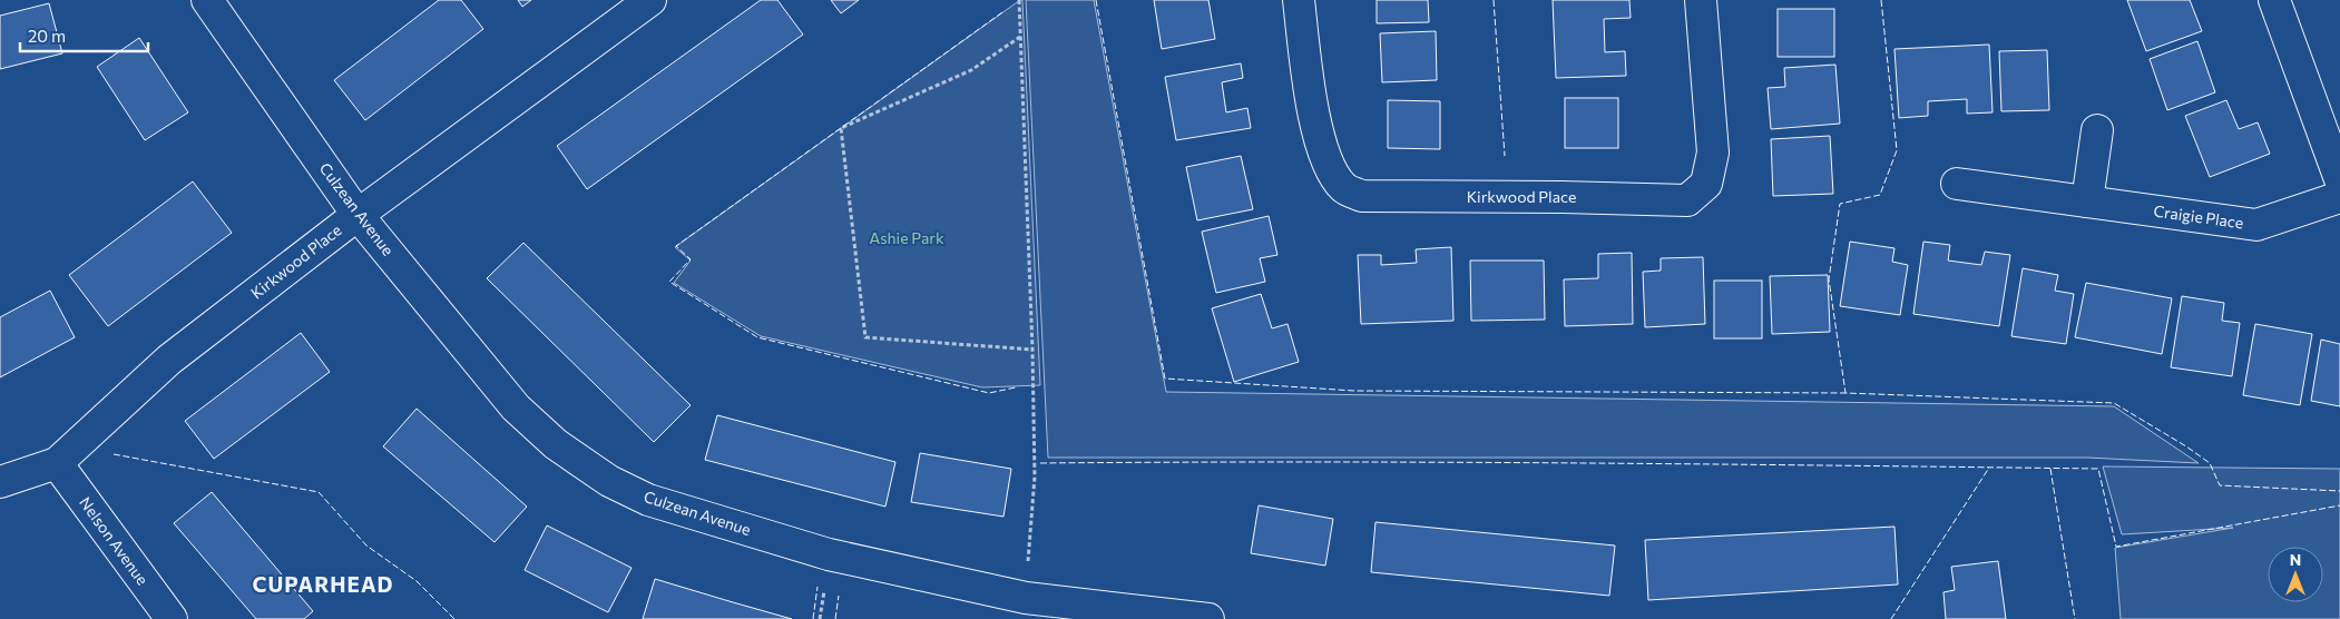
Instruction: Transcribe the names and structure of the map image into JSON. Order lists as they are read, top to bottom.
{
  "streets": {
    "street": [
      "Kirkwood Place",
      "Culzean Avenue",
      "Craigie Place",
      "Nelson Avenue"
    ]
  },
  "crossings": [
    ["Kirkwood Place", "Culzean Avenue"],
    ["Kirkwood Place", "Nelson Avenue"]
  ],
  "districts": ["CUPARHEAD"],
  "parks": ["Ashie Park"],
  "scale_bar": "20 m",
  "north": "top"
}
